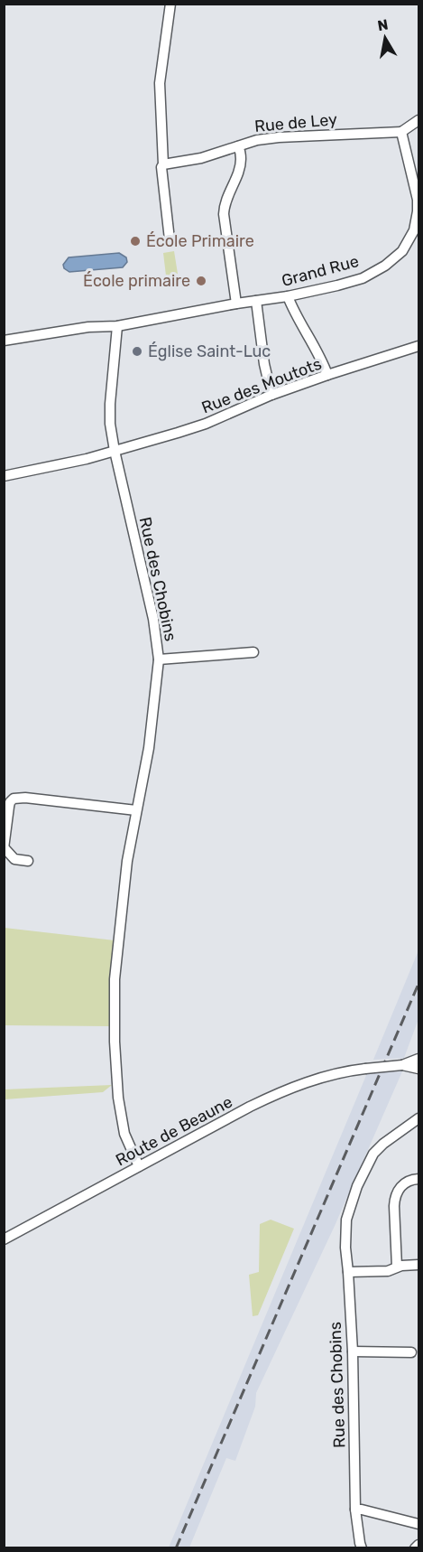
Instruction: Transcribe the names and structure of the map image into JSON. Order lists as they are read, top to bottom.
{
  "streets": {
    "street": [
      "Rue de Ley",
      "Grand Rue",
      "Rue des Moutots",
      "Rue des Chobins",
      "Route de Beaune"
    ]
  },
  "crossings": [
    ["Rue de Ley", "Grand Rue"],
    ["Grand Rue", "Rue des Chobins"],
    ["Rue des Moutots", "Rue des Chobins"],
    ["Rue des Chobins", "Route de Beaune"]
  ],
  "places": ["École Primaire", "École primaire", "Église Saint-Luc"],
  "north": "top"
}
